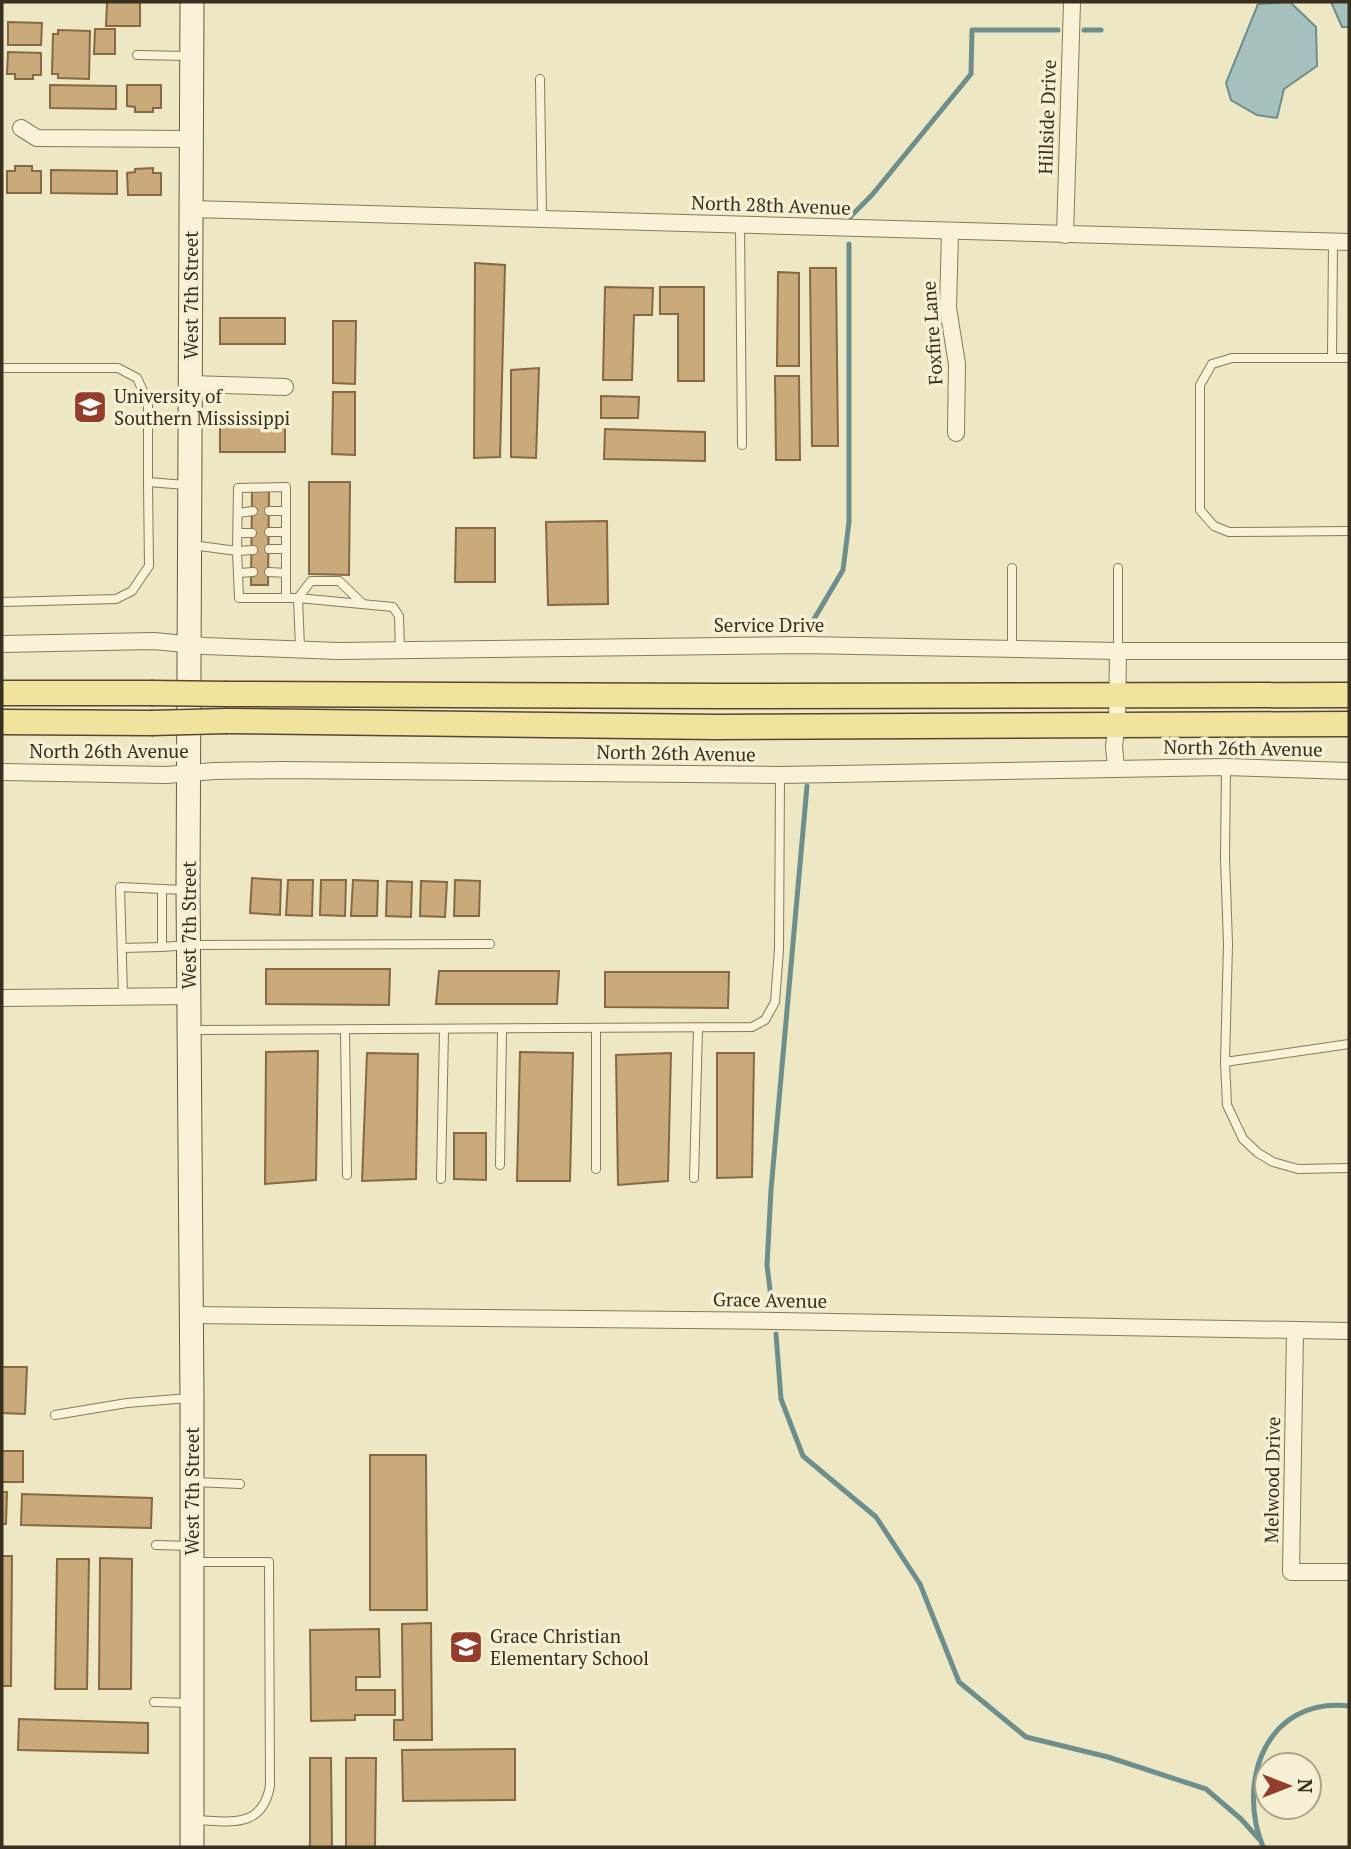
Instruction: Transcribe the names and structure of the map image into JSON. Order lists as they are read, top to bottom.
{
  "streets": {
    "main road": ["West 7th Street"],
    "street": [
      "Hillside Drive",
      "North 28th Avenue",
      "Foxfire Lane",
      "Service Drive",
      "North 26th Avenue",
      "Grace Avenue",
      "Melwood Drive"
    ]
  },
  "crossings": [
    ["Hillside Drive", "North 28th Avenue"],
    ["North 28th Avenue", "West 7th Street"],
    ["North 28th Avenue", "Foxfire Lane"],
    ["West 7th Street", "Service Drive"],
    ["West 7th Street", "North 26th Avenue"],
    ["West 7th Street", "Grace Avenue"],
    ["Grace Avenue", "Melwood Drive"]
  ],
  "places": {
    "school or university": ["University of Southern Mississippi", "Grace Christian Elementary School"]
  },
  "north": "right"
}
